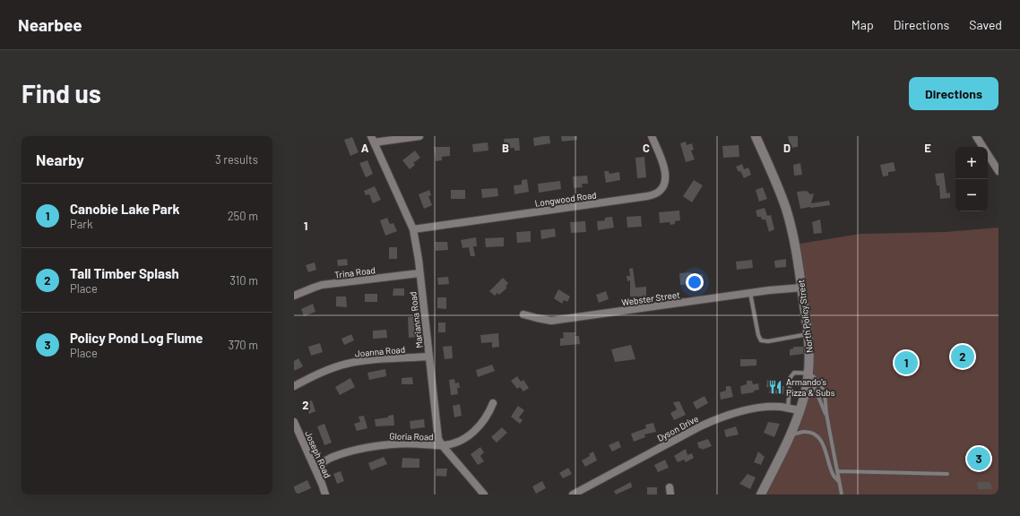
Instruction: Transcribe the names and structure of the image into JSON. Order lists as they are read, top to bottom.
{
  "streets": {
    "street": [
      "Longwood Road",
      "Trina Road",
      "Webster Street",
      "North Policy Street",
      "Marianna Road",
      "Joanna Road",
      "Dyson Drive",
      "Gloria Road",
      "Joseph Road"
    ]
  },
  "crossings": [
    ["Longwood Road", "Marianna Road"],
    ["Trina Road", "Marianna Road"],
    ["Webster Street", "North Policy Street"],
    ["North Policy Street", "Dyson Drive"],
    ["Marianna Road", "Joanna Road"],
    ["Marianna Road", "Gloria Road"],
    ["Gloria Road", "Joseph Road"]
  ],
  "places": {
    "restaurant": ["Armando's Pizza & Subs"]
  },
  "page": {
    "header": "Nearbee",
    "nav": ["Map", "Directions", "Saved"],
    "buttons": "Directions",
    "title": "Find us",
    "heading": ["Nearby", "3 results"],
    "map_buttons": ["+", "−"],
    "list": [
      {
        "mark": "1",
        "name": "Canobie Lake Park",
        "note": "Park",
        "value": "250 m"
      },
      {
        "mark": "2",
        "name": "Tall Timber Splash",
        "note": "Place",
        "value": "310 m"
      },
      {
        "mark": "3",
        "name": "Policy Pond Log Flume",
        "note": "Place",
        "value": "370 m"
      }
    ],
    "pins": ["2", "1", "3"]
  },
  "grid": {
    "columns": [
      "A",
      "B",
      "C",
      "D",
      "E"
    ],
    "rows": ["1", "2"]
  }
}
